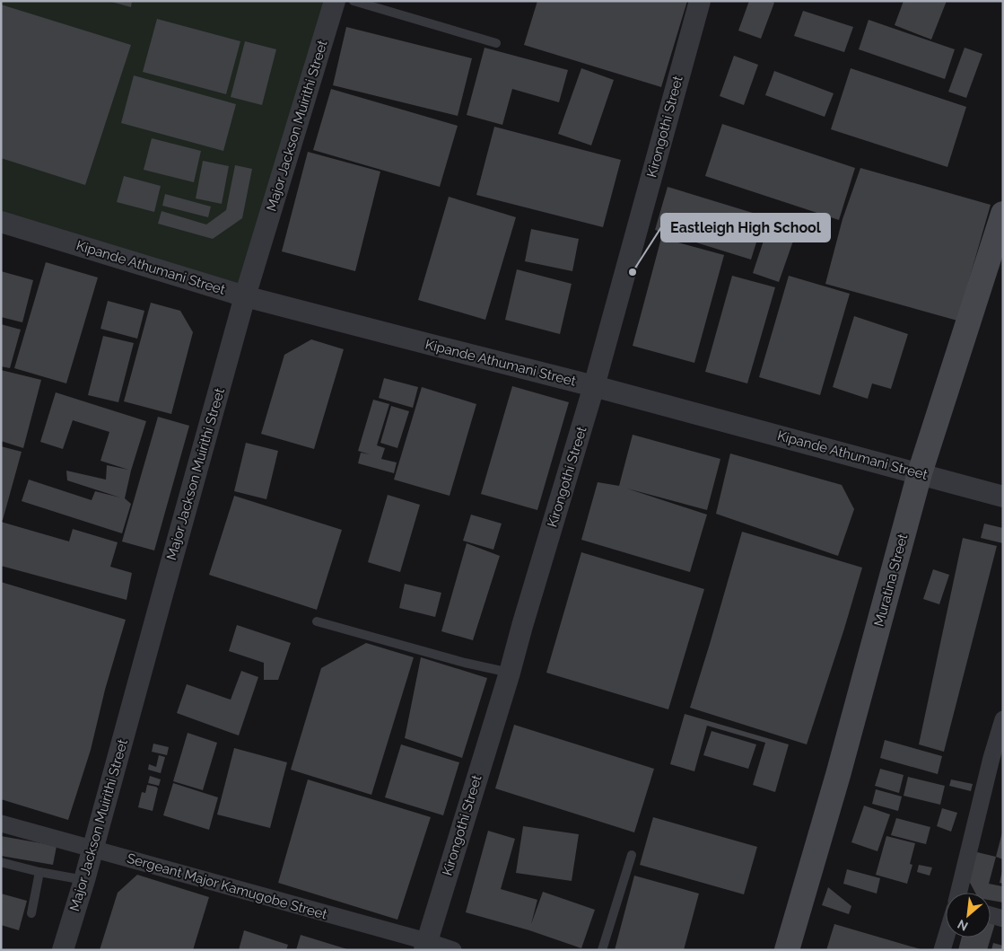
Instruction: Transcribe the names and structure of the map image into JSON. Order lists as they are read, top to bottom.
{
  "streets": {
    "main road": ["Muratina Street"],
    "street": [
      "Major Jackson Muirithi Street",
      "Kirongothi Street",
      "Kipande Athumani Street",
      "Sergeant Major Kamugobe Street"
    ]
  },
  "crossings": [
    ["Major Jackson Muirithi Street", "Kipande Athumani Street"],
    ["Major Jackson Muirithi Street", "Sergeant Major Kamugobe Street"],
    ["Kirongothi Street", "Kipande Athumani Street"],
    ["Kirongothi Street", "Sergeant Major Kamugobe Street"],
    ["Kipande Athumani Street", "Muratina Street"]
  ],
  "places": ["Eastleigh High School"],
  "north": "bottom left"
}
